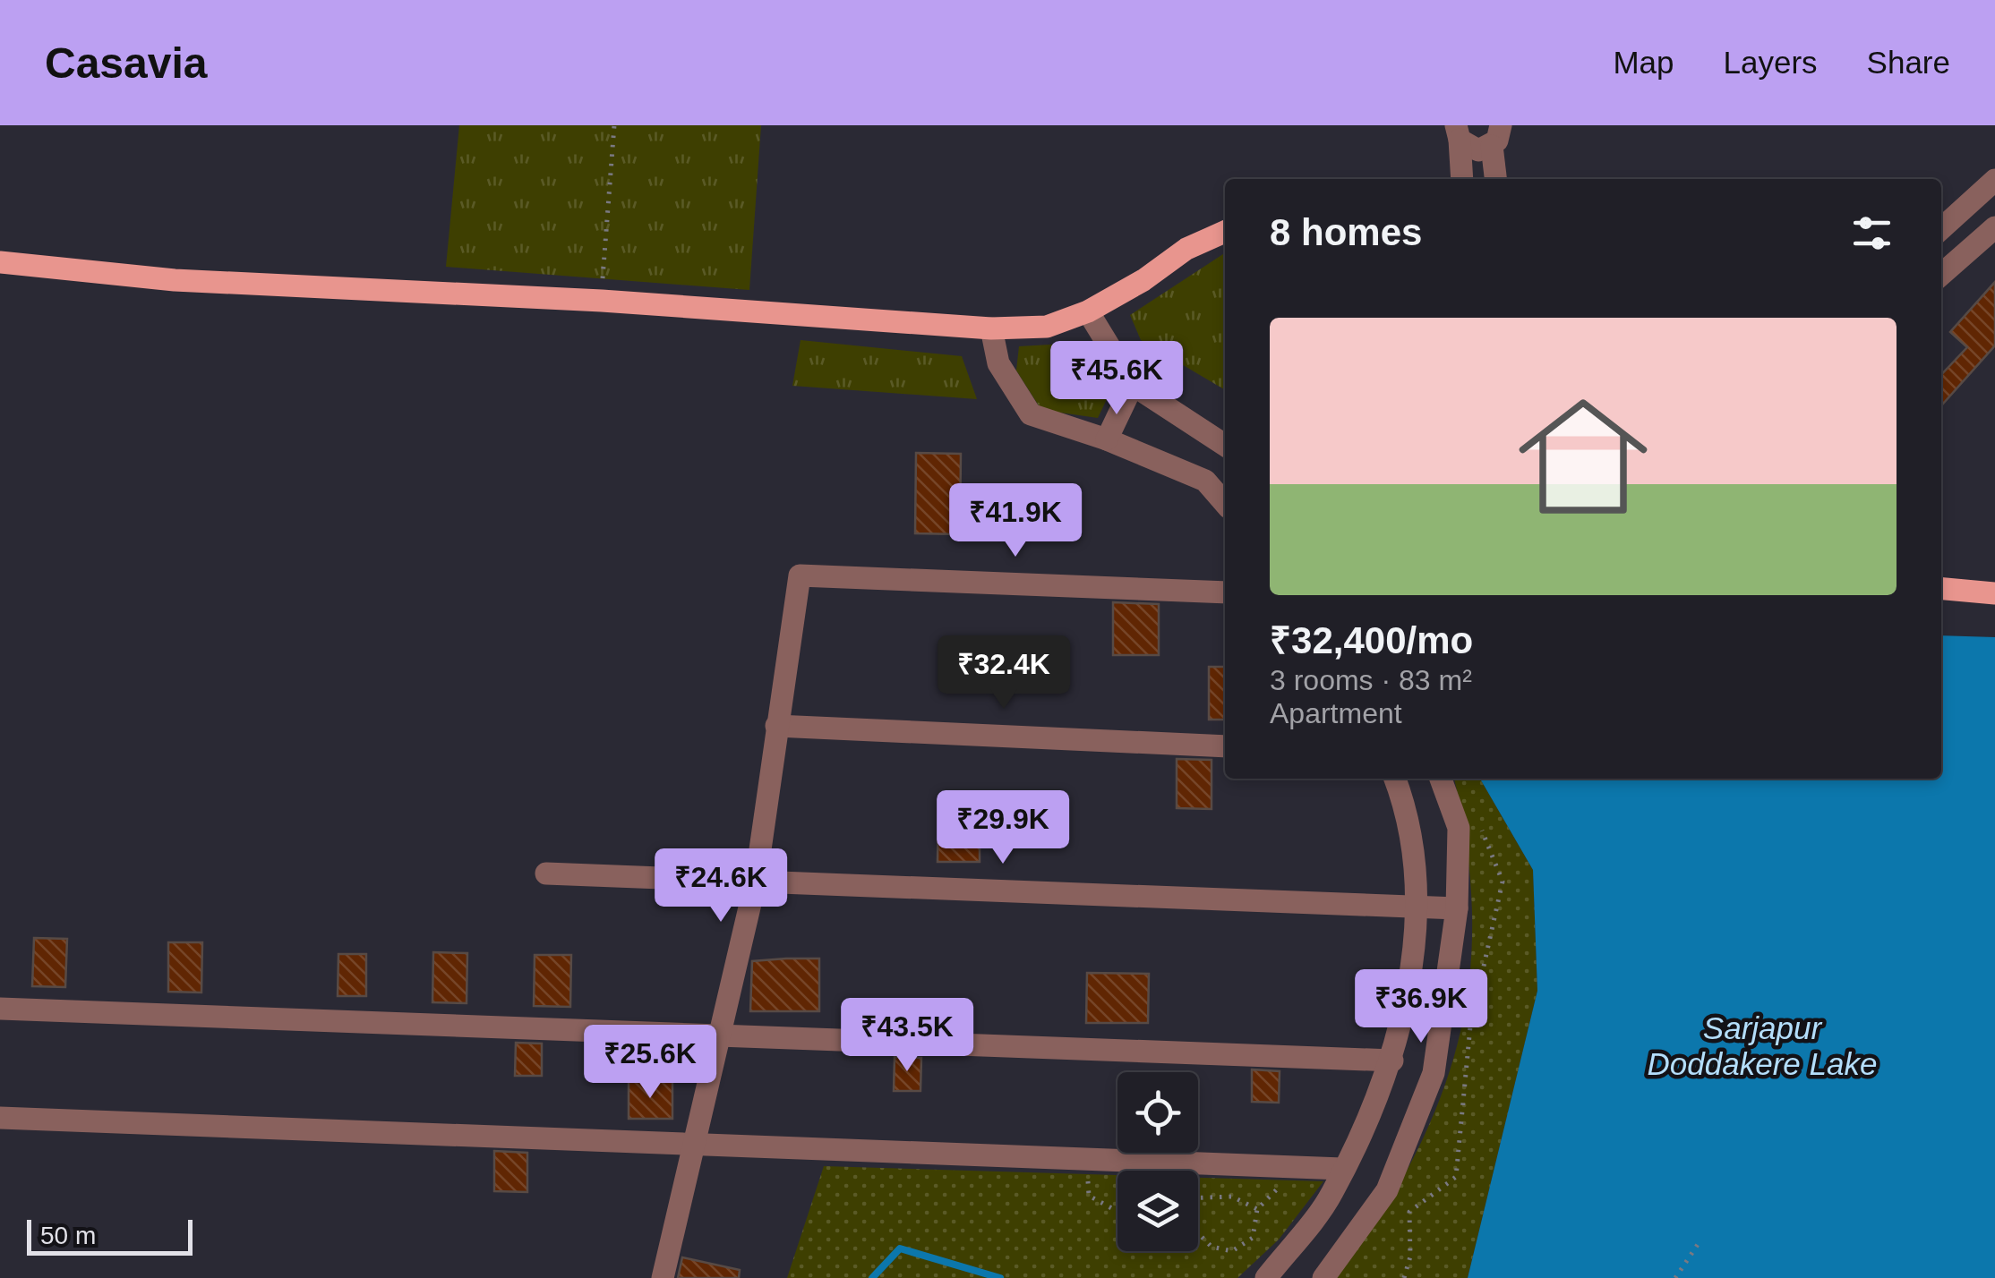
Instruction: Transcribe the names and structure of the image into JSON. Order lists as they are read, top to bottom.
{
  "water": ["Sarjapur Doddakere Lake"],
  "scale_bar": "50 m",
  "page": {
    "header": "Casavia",
    "nav": ["Map", "Layers", "Share"],
    "heading": "8 homes",
    "list": [
      {
        "name": "₹32,400/mo",
        "note": "3 rooms · 83 m² · Apartment"
      }
    ],
    "price": [
      "₹45.6K",
      "₹41.9K",
      "₹32.4K",
      "₹29.9K",
      "₹24.6K",
      "₹36.9K",
      "₹43.5K",
      "₹25.6K"
    ],
    "scale": "50 m"
  }
}
